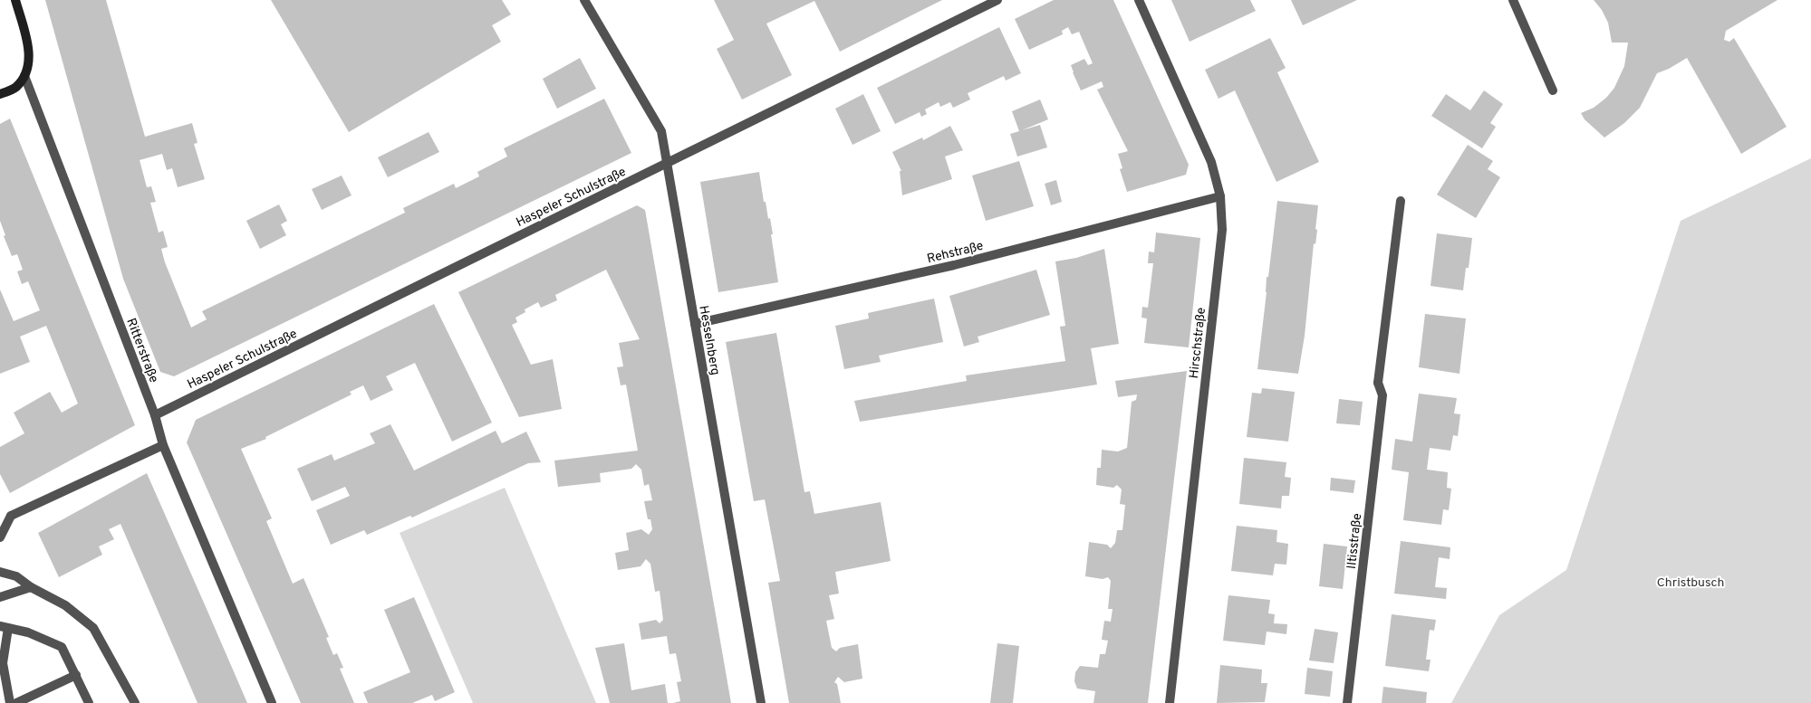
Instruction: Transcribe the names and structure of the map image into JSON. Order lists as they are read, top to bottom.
{
  "streets": {
    "street": [
      "Haspeler Schulstraße",
      "Rehstraße",
      "Hesselnberg",
      "Hirschstraße",
      "Ritterstraße",
      "Iltisstraße"
    ]
  },
  "crossings": [
    ["Haspeler Schulstraße", "Hesselnberg"],
    ["Haspeler Schulstraße", "Ritterstraße"],
    ["Rehstraße", "Hesselnberg"],
    ["Rehstraße", "Hirschstraße"]
  ],
  "parks": ["Christbusch"]
}
